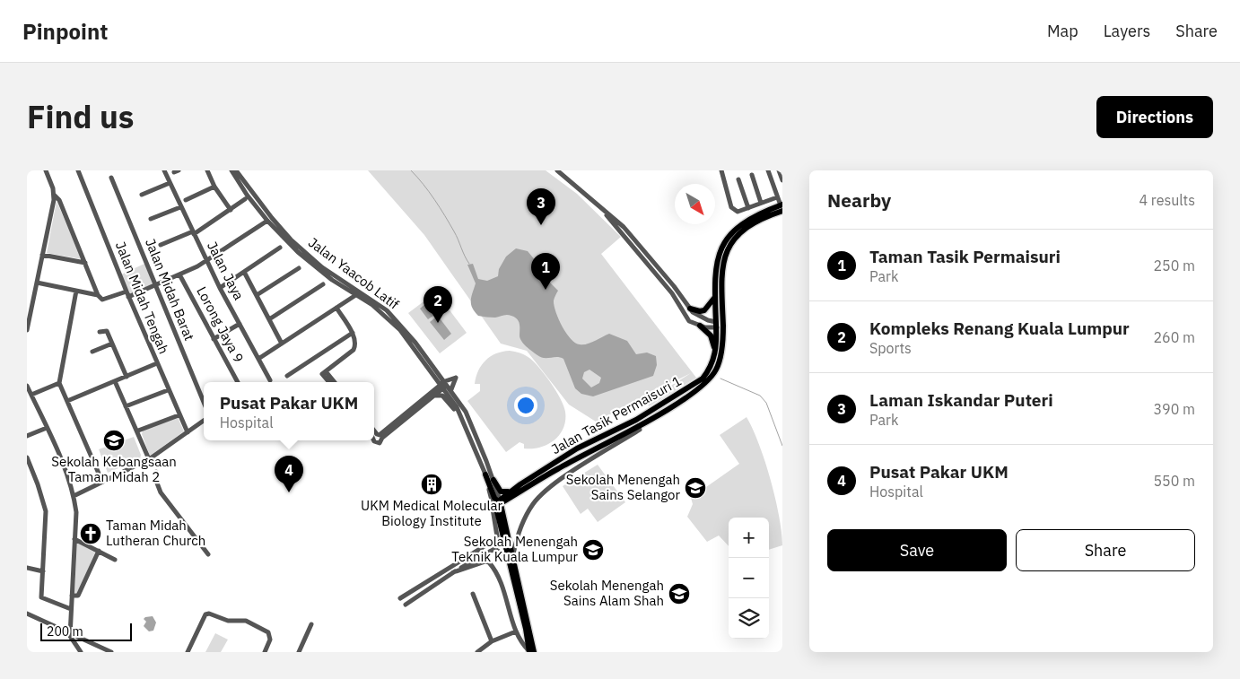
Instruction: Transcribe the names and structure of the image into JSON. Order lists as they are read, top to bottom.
{
  "streets": {
    "main road": ["Jalan Yaacob Latif", "Jalan Tasik Permaisuri 1"],
    "street": [
      "Jalan Jaya",
      "Jalan Midah Barat",
      "Jalan Midah Tengah",
      "Lorong Jaya 9"
    ]
  },
  "crossings": [
    ["Jalan Yaacob Latif", "Jalan Tasik Permaisuri 1"]
  ],
  "places": {
    "school or university": [
      "Sekolah Kebangsaan Taman Midah 2",
      "Sekolah Menengah Sains Selangor",
      "Sekolah Menengah Teknik Kuala Lumpur",
      "Sekolah Menengah Sains Alam Shah"
    ],
    "building": ["UKM Medical Molecular Biology Institute"],
    "church": ["Taman Midah Lutheran Church"]
  },
  "scale_bar": "200 m",
  "north": "bottom right",
  "page": {
    "header": "Pinpoint",
    "nav": ["Map", "Layers", "Share"],
    "title": "Find us",
    "buttons": [
      "Directions",
      ["Save", "Share"]
    ],
    "heading": ["Nearby", "4 results"],
    "pins": [
      "3",
      "1",
      "2",
      "4"
    ],
    "list": [
      {
        "mark": "1",
        "name": "Taman Tasik Permaisuri",
        "note": "Park",
        "value": "250 m"
      },
      {
        "mark": "2",
        "name": "Kompleks Renang Kuala Lumpur",
        "note": "Sports",
        "value": "260 m"
      },
      {
        "mark": "3",
        "name": "Laman Iskandar Puteri",
        "note": "Park",
        "value": "390 m"
      },
      {
        "mark": "4",
        "name": "Pusat Pakar UKM",
        "note": "Hospital",
        "value": "550 m"
      }
    ],
    "popup": ["Pusat Pakar UKM", "Hospital"],
    "map_buttons": ["+", "−"],
    "scale": "200 m"
  }
}
